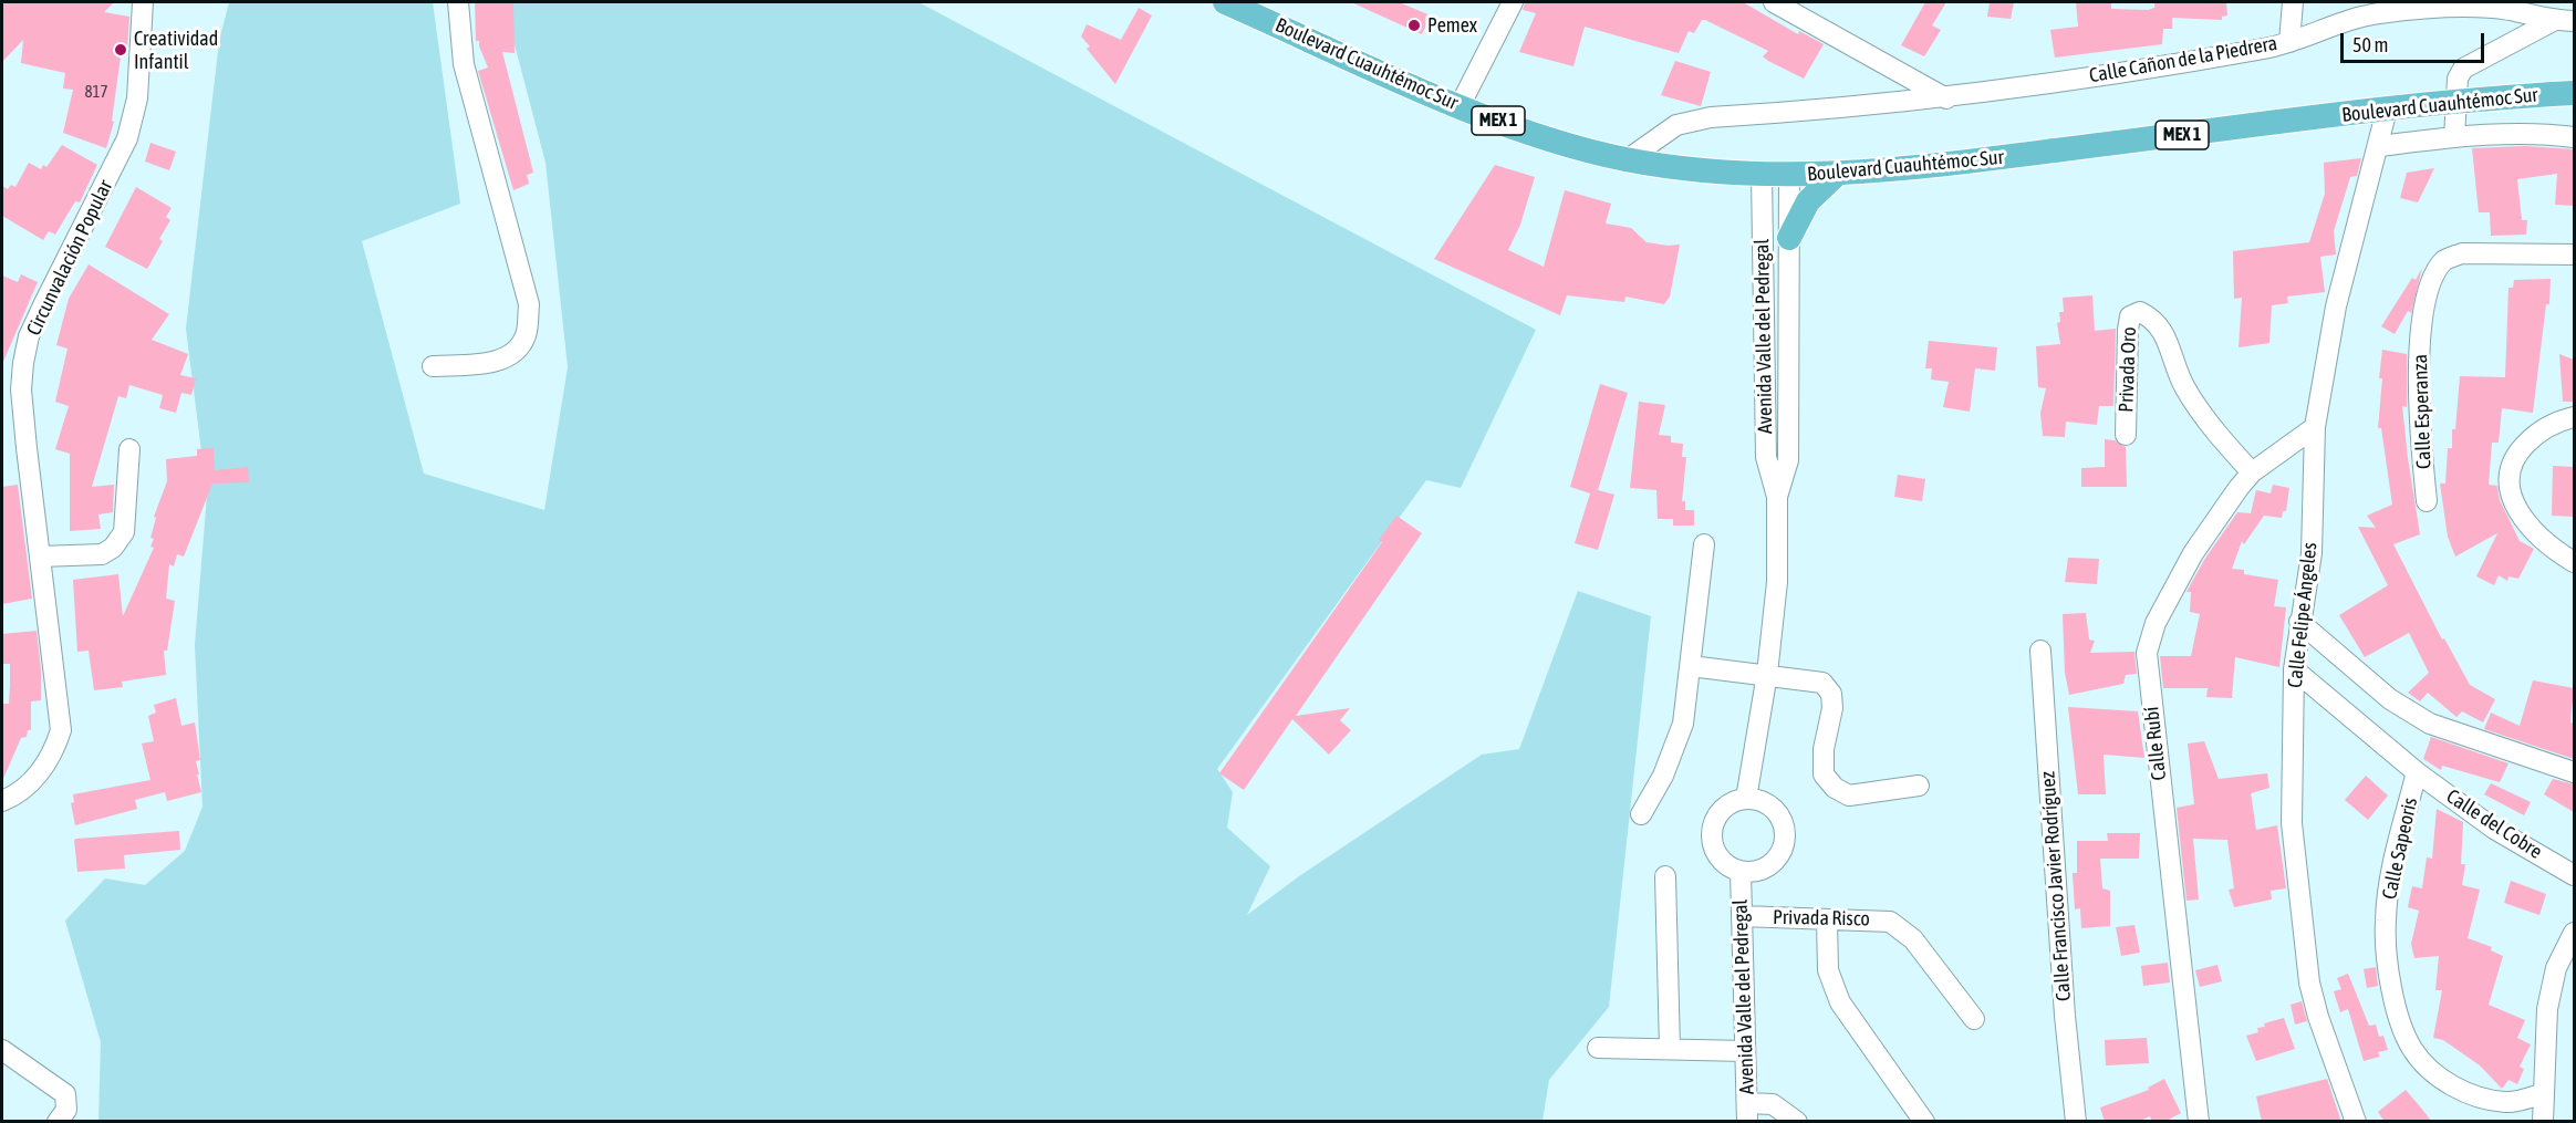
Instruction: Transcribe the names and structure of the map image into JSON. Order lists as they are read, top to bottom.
{
  "streets": {
    "main road": ["Boulevard Cuauhtémoc Sur", "MEX 1"],
    "street": [
      "Calle Cañon de la Piedrera",
      "Circunvalación Popular",
      "Avenida Valle del Pedregal",
      "Privada Oro",
      "Calle Esperanza",
      "Calle Felipe Ángeles",
      "Calle Rubí",
      "Calle del Cobre",
      "Calle Sapeoris",
      "Calle Francisco Javier Rodríguez",
      "Privada Risco"
    ]
  },
  "crossings": [
    ["Calle Cañon de la Piedrera", "Boulevard Cuauhtémoc Sur"],
    ["Boulevard Cuauhtémoc Sur", "Avenida Valle del Pedregal"],
    ["Boulevard Cuauhtémoc Sur", "Calle Felipe Ángeles"],
    ["Avenida Valle del Pedregal", "Privada Risco"],
    ["Privada Oro", "Calle Rubí"],
    ["Calle Felipe Ángeles", "Calle Rubí"],
    ["Calle Felipe Ángeles", "Calle del Cobre"],
    ["Calle del Cobre", "Calle Sapeoris"]
  ],
  "places": ["Pemex", "Creatividad Infantil"],
  "house_numbers": ["817"],
  "scale_bar": "50 m"
}
